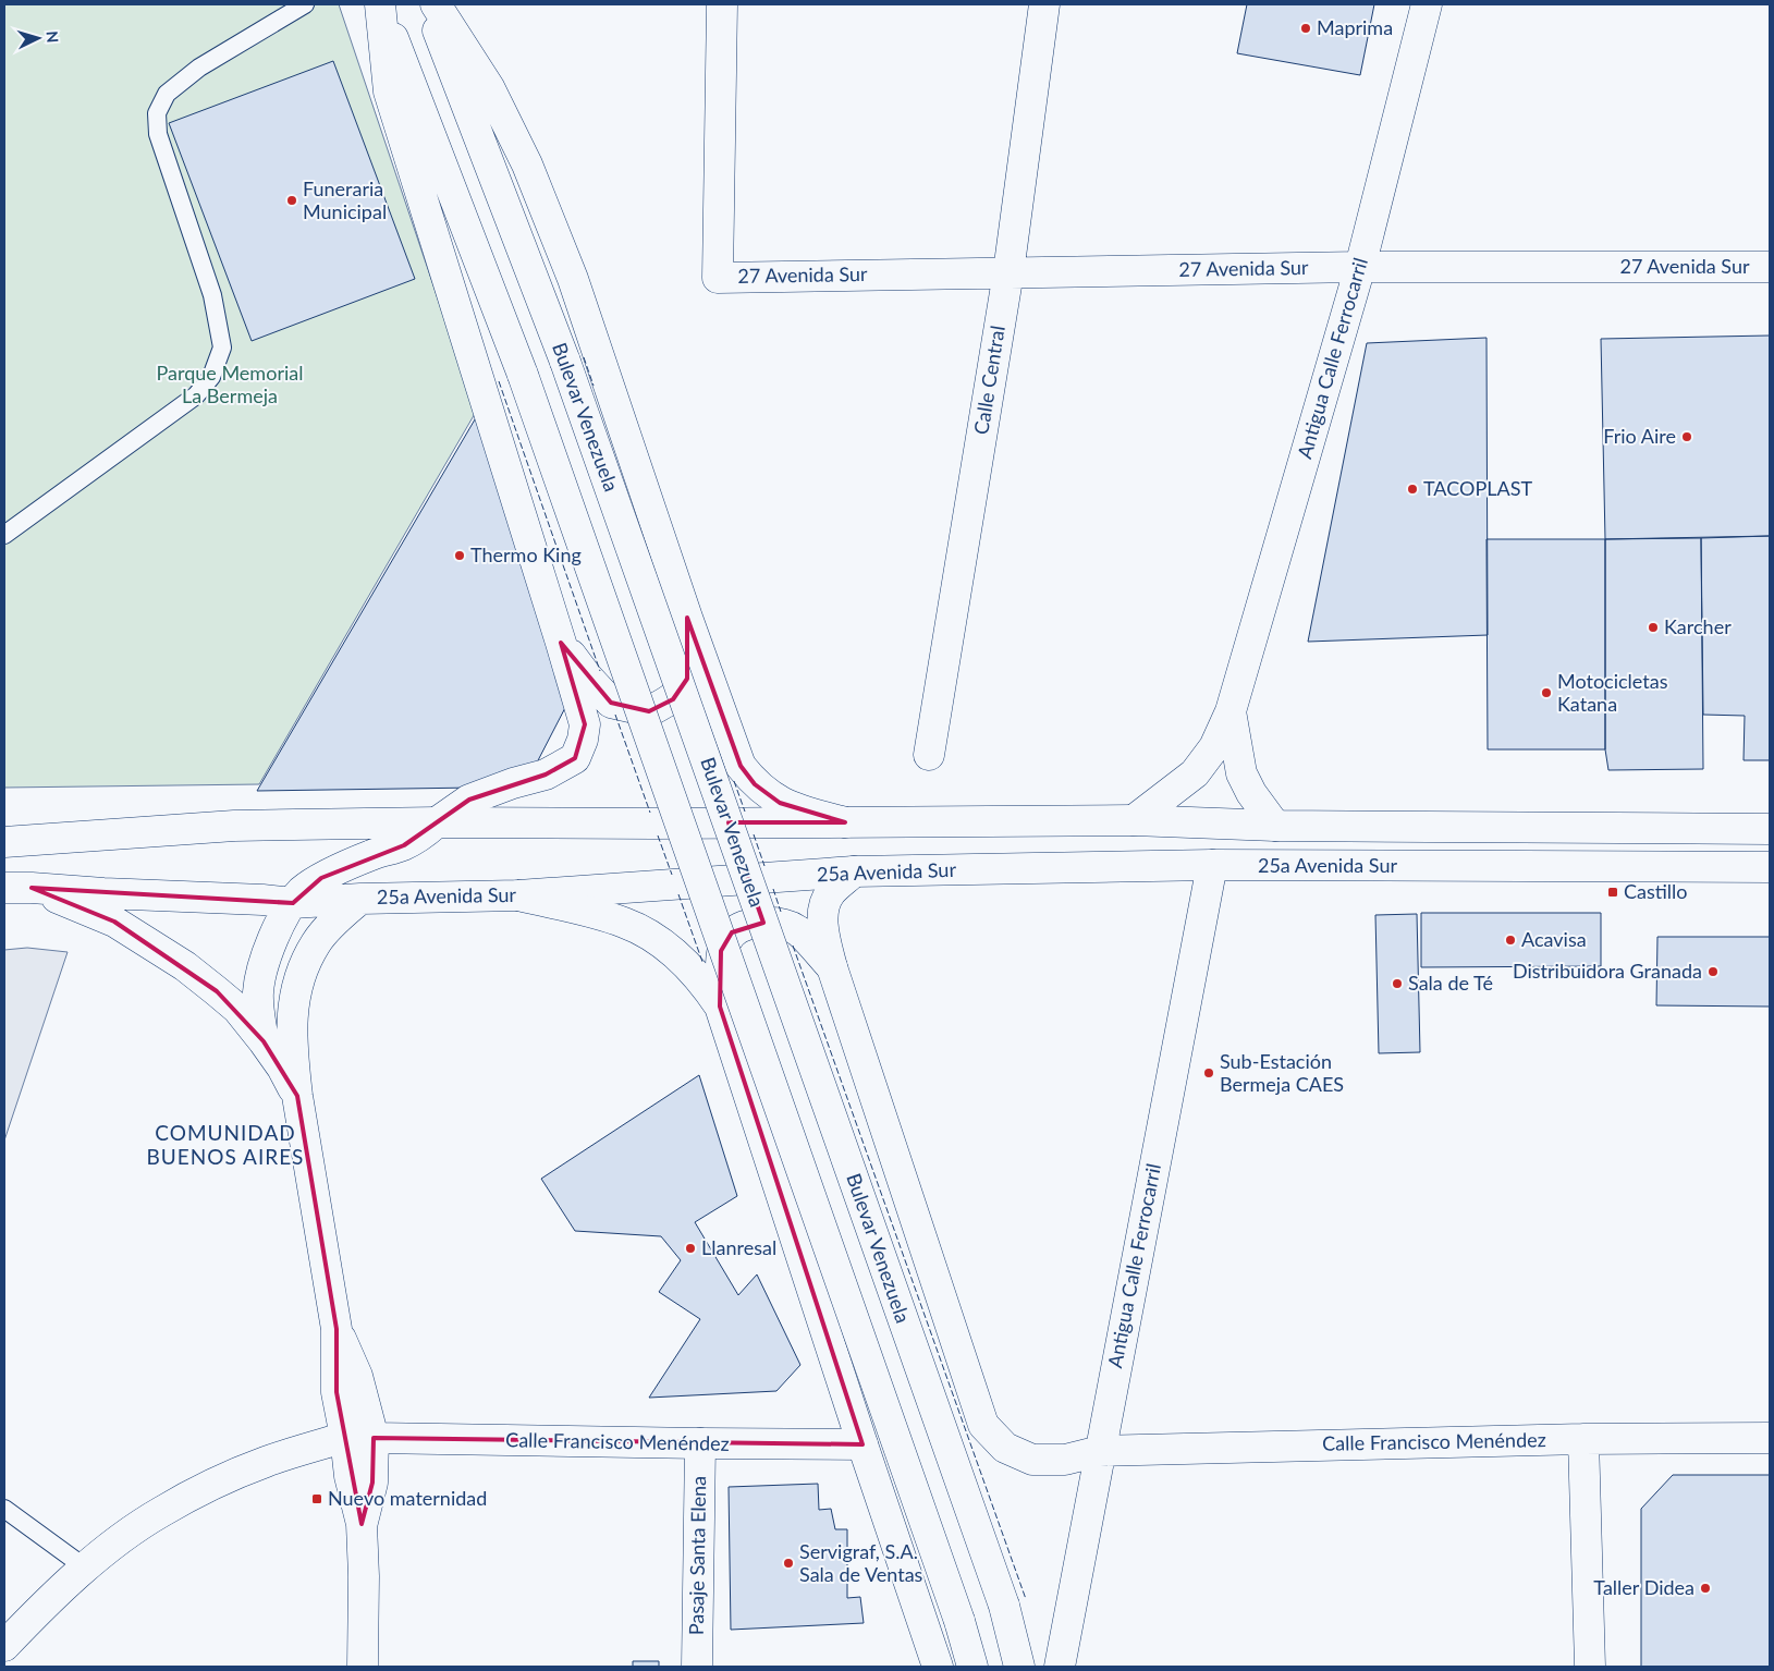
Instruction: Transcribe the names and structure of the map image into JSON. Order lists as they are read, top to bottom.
{
  "streets": {
    "main road": [
      "27 Avenida Sur",
      "Antigua Calle Ferrocarril",
      "Calle Central",
      "Bulevar Venezuela",
      "25a Avenida Sur",
      "Calle Francisco Menéndez",
      "Pasaje Santa Elena"
    ]
  },
  "crossings": [
    ["27 Avenida Sur", "Antigua Calle Ferrocarril"],
    ["27 Avenida Sur", "Calle Central"],
    ["Antigua Calle Ferrocarril", "25a Avenida Sur"],
    ["Antigua Calle Ferrocarril", "Calle Francisco Menéndez"],
    ["25a Avenida Sur", "Calle Francisco Menéndez"],
    ["Calle Francisco Menéndez", "Pasaje Santa Elena"]
  ],
  "districts": ["COMUNIDAD BUENOS AIRES"],
  "parks": ["Parque Memorial La Bermeja"],
  "places": {
    "other": [
      "Maprima",
      "Funeraria Municipal",
      "Frio Aire",
      "TACOPLAST",
      "Thermo King",
      "Karcher",
      "Motocicletas Katana",
      "Acavisa",
      "Distribuidora Granada",
      "Sala de Té",
      "Sub-Estación Bermeja CAES",
      "Llanresal",
      "Servigraf, S.A. Sala de Ventas",
      "Taller Didea"
    ],
    "transit": ["Castillo", "Nuevo maternidad"]
  },
  "north": "right"
}
